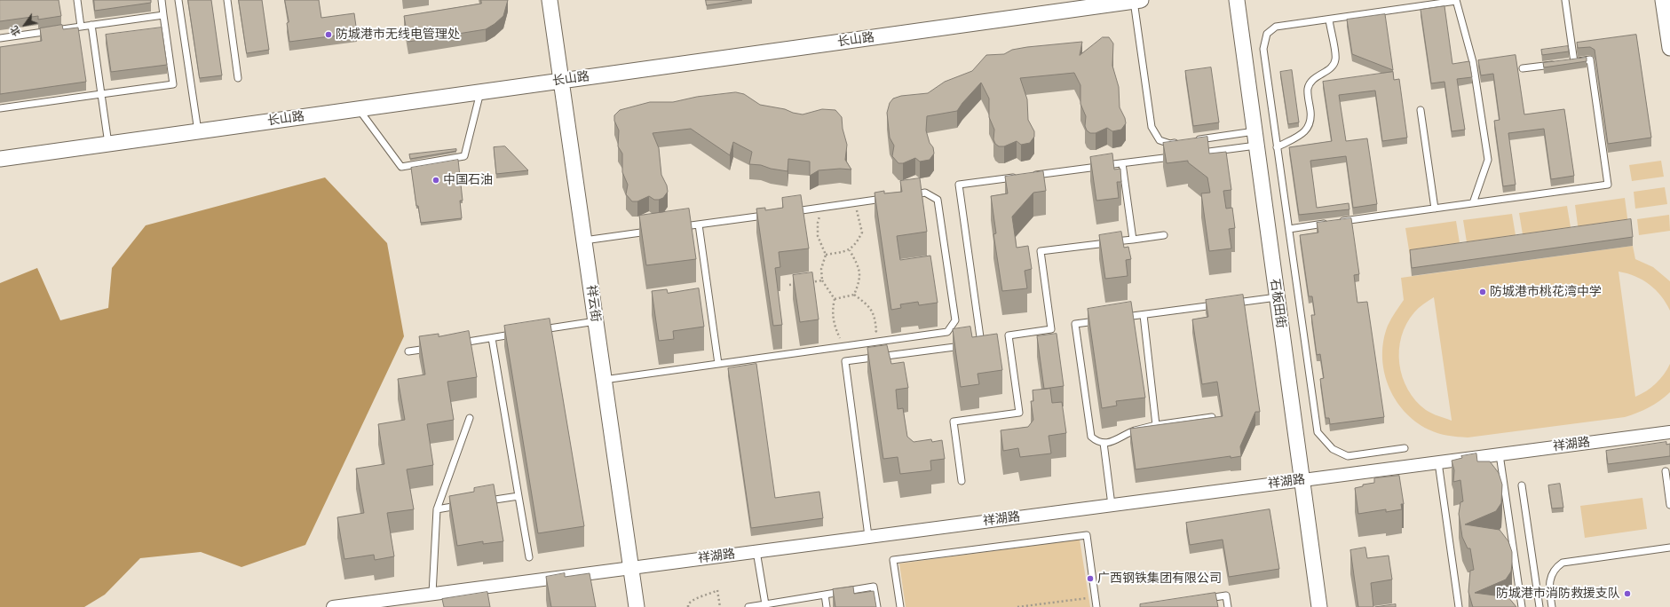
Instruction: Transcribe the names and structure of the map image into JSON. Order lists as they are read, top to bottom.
{
  "streets": {
    "street": [
      "长山路",
      "祥云街",
      "石板田街",
      "祥湖路"
    ]
  },
  "crossings": [
    ["长山路", "祥云街"],
    ["祥云街", "祥湖路"],
    ["石板田街", "祥湖路"]
  ],
  "places": [
    "防城港市无线电管理处",
    "中国石油",
    "防城港市桃花湾中学",
    "广西钢铁集团有限公司",
    "防城港市消防救援支队"
  ],
  "north": "bottom left"
}
